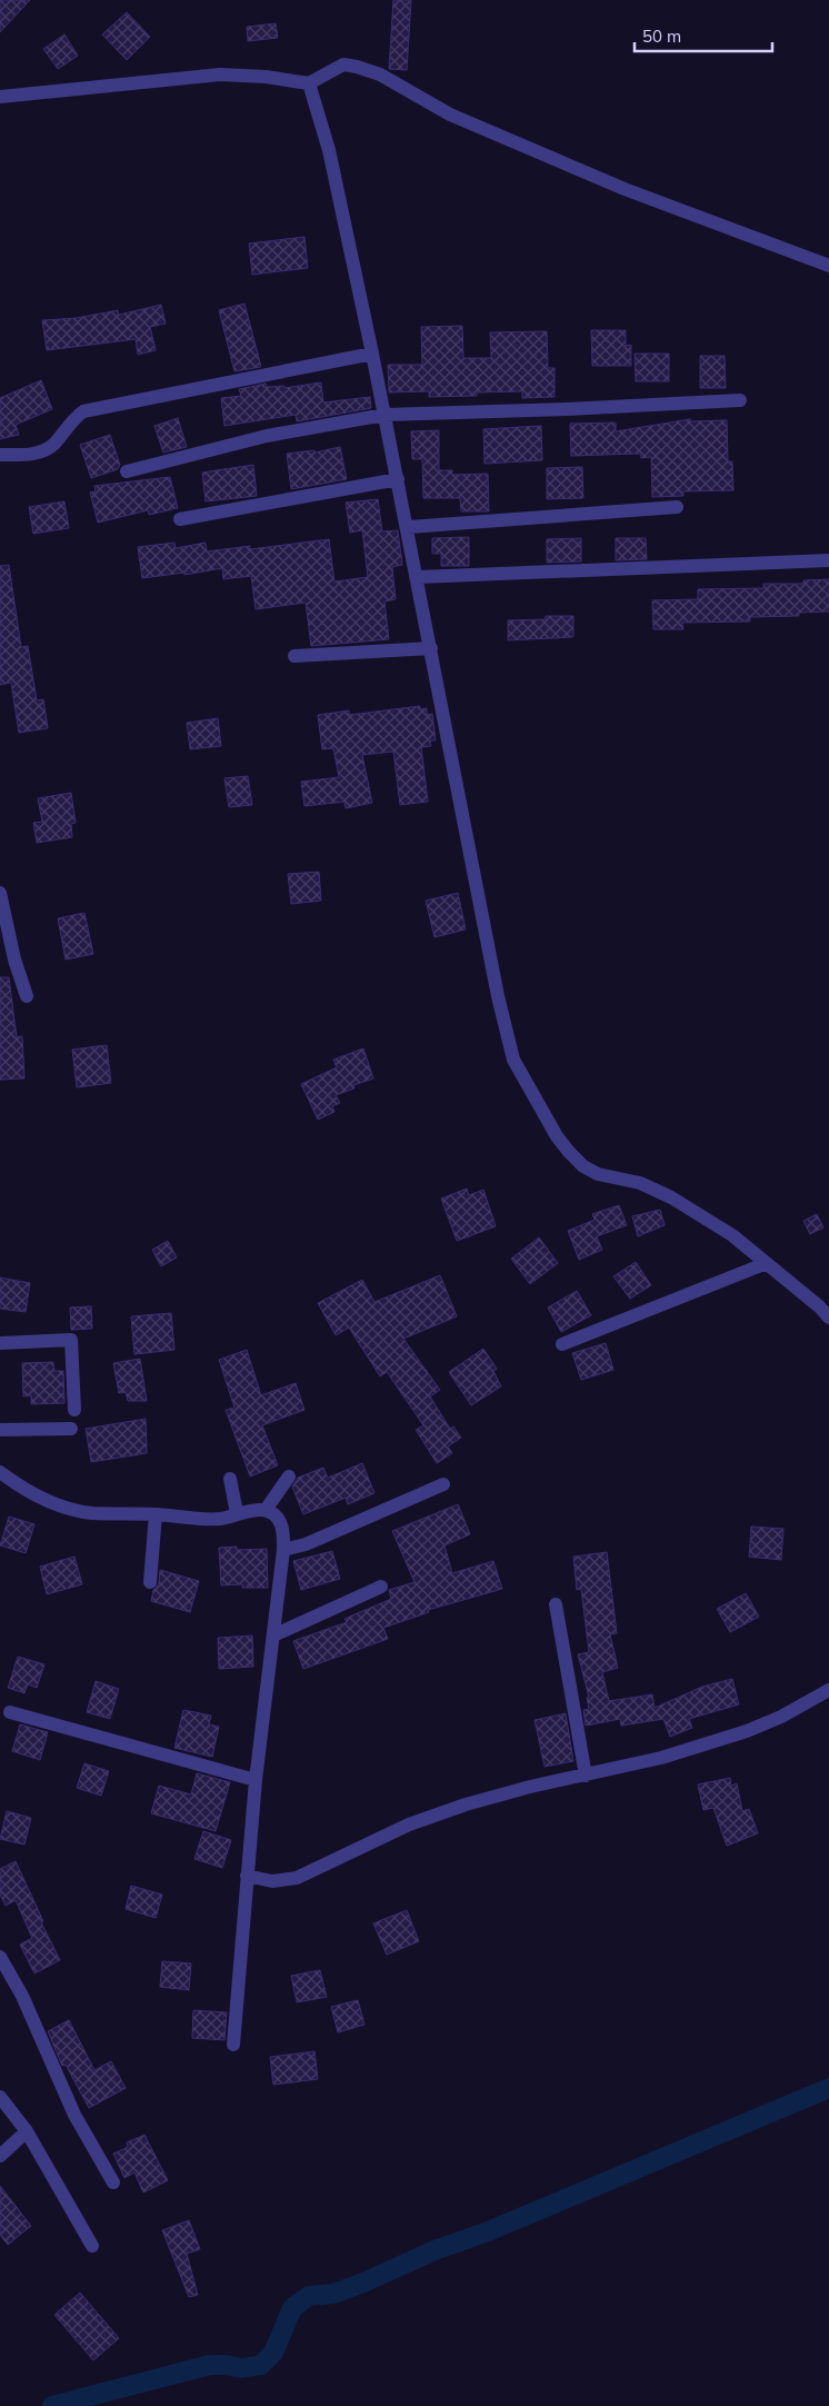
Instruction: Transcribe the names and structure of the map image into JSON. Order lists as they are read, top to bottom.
{
  "scale_bar": "50 m"
}
